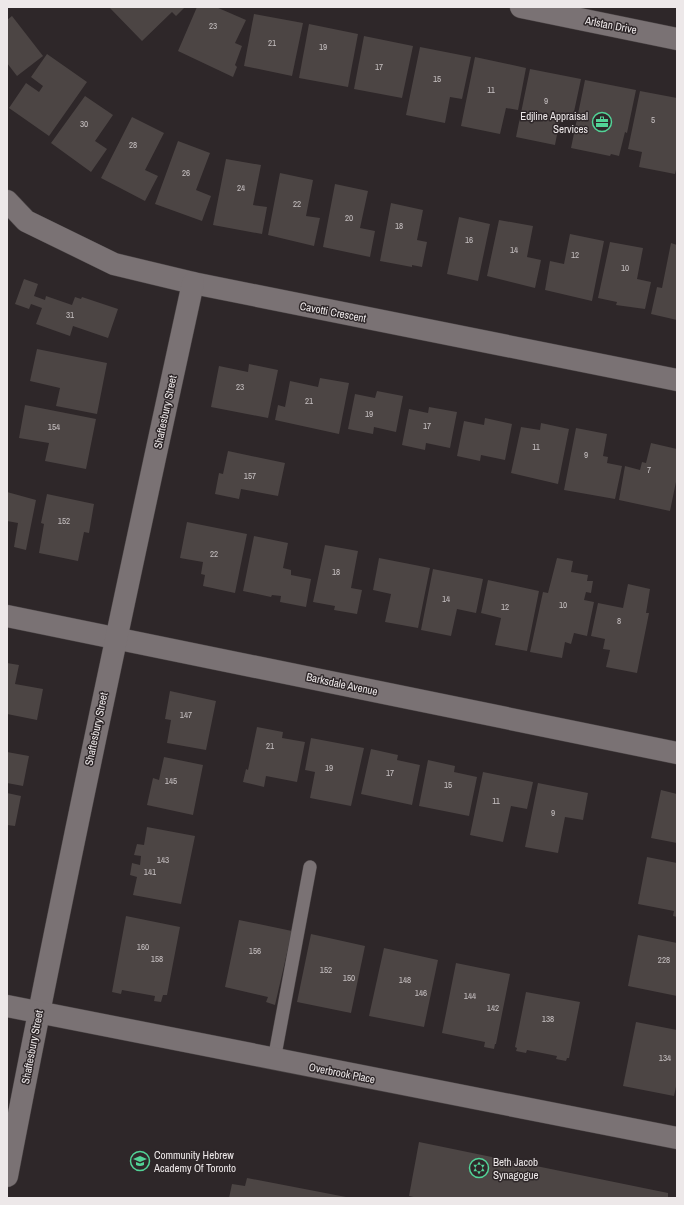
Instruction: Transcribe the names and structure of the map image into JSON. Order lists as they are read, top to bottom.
{
  "streets": {
    "street": [
      "Arlstan Drive",
      "Cavotti Crescent",
      "Shaftesbury Street",
      "Barksdale Avenue",
      "Overbrook Place"
    ]
  },
  "crossings": [
    ["Cavotti Crescent", "Shaftesbury Street"],
    ["Shaftesbury Street", "Barksdale Avenue"],
    ["Shaftesbury Street", "Overbrook Place"]
  ],
  "places": {
    "office": ["Edjline Appraisal Services"],
    "school or university": ["Community Hebrew Academy Of Toronto"],
    "synagogue": ["Beth Jacob Synagogue"]
  },
  "house_numbers": [
    "23",
    "21",
    "19",
    "17",
    "15",
    "11",
    "9",
    "5",
    "30",
    "28",
    "26",
    "24",
    "22",
    "20",
    "18",
    "16",
    "14",
    "12",
    "10",
    "31",
    "23",
    "21",
    "19",
    "17",
    "154",
    "11",
    "9",
    "7",
    "157",
    "152",
    "22",
    "18",
    "14",
    "10",
    "12",
    "8",
    "147",
    "21",
    "19",
    "17",
    "145",
    "15",
    "11",
    "9",
    "143",
    "141",
    "160",
    "156",
    "158",
    "228",
    "152",
    "150",
    "148",
    "146",
    "144",
    "142",
    "138",
    "134"
  ]
}
